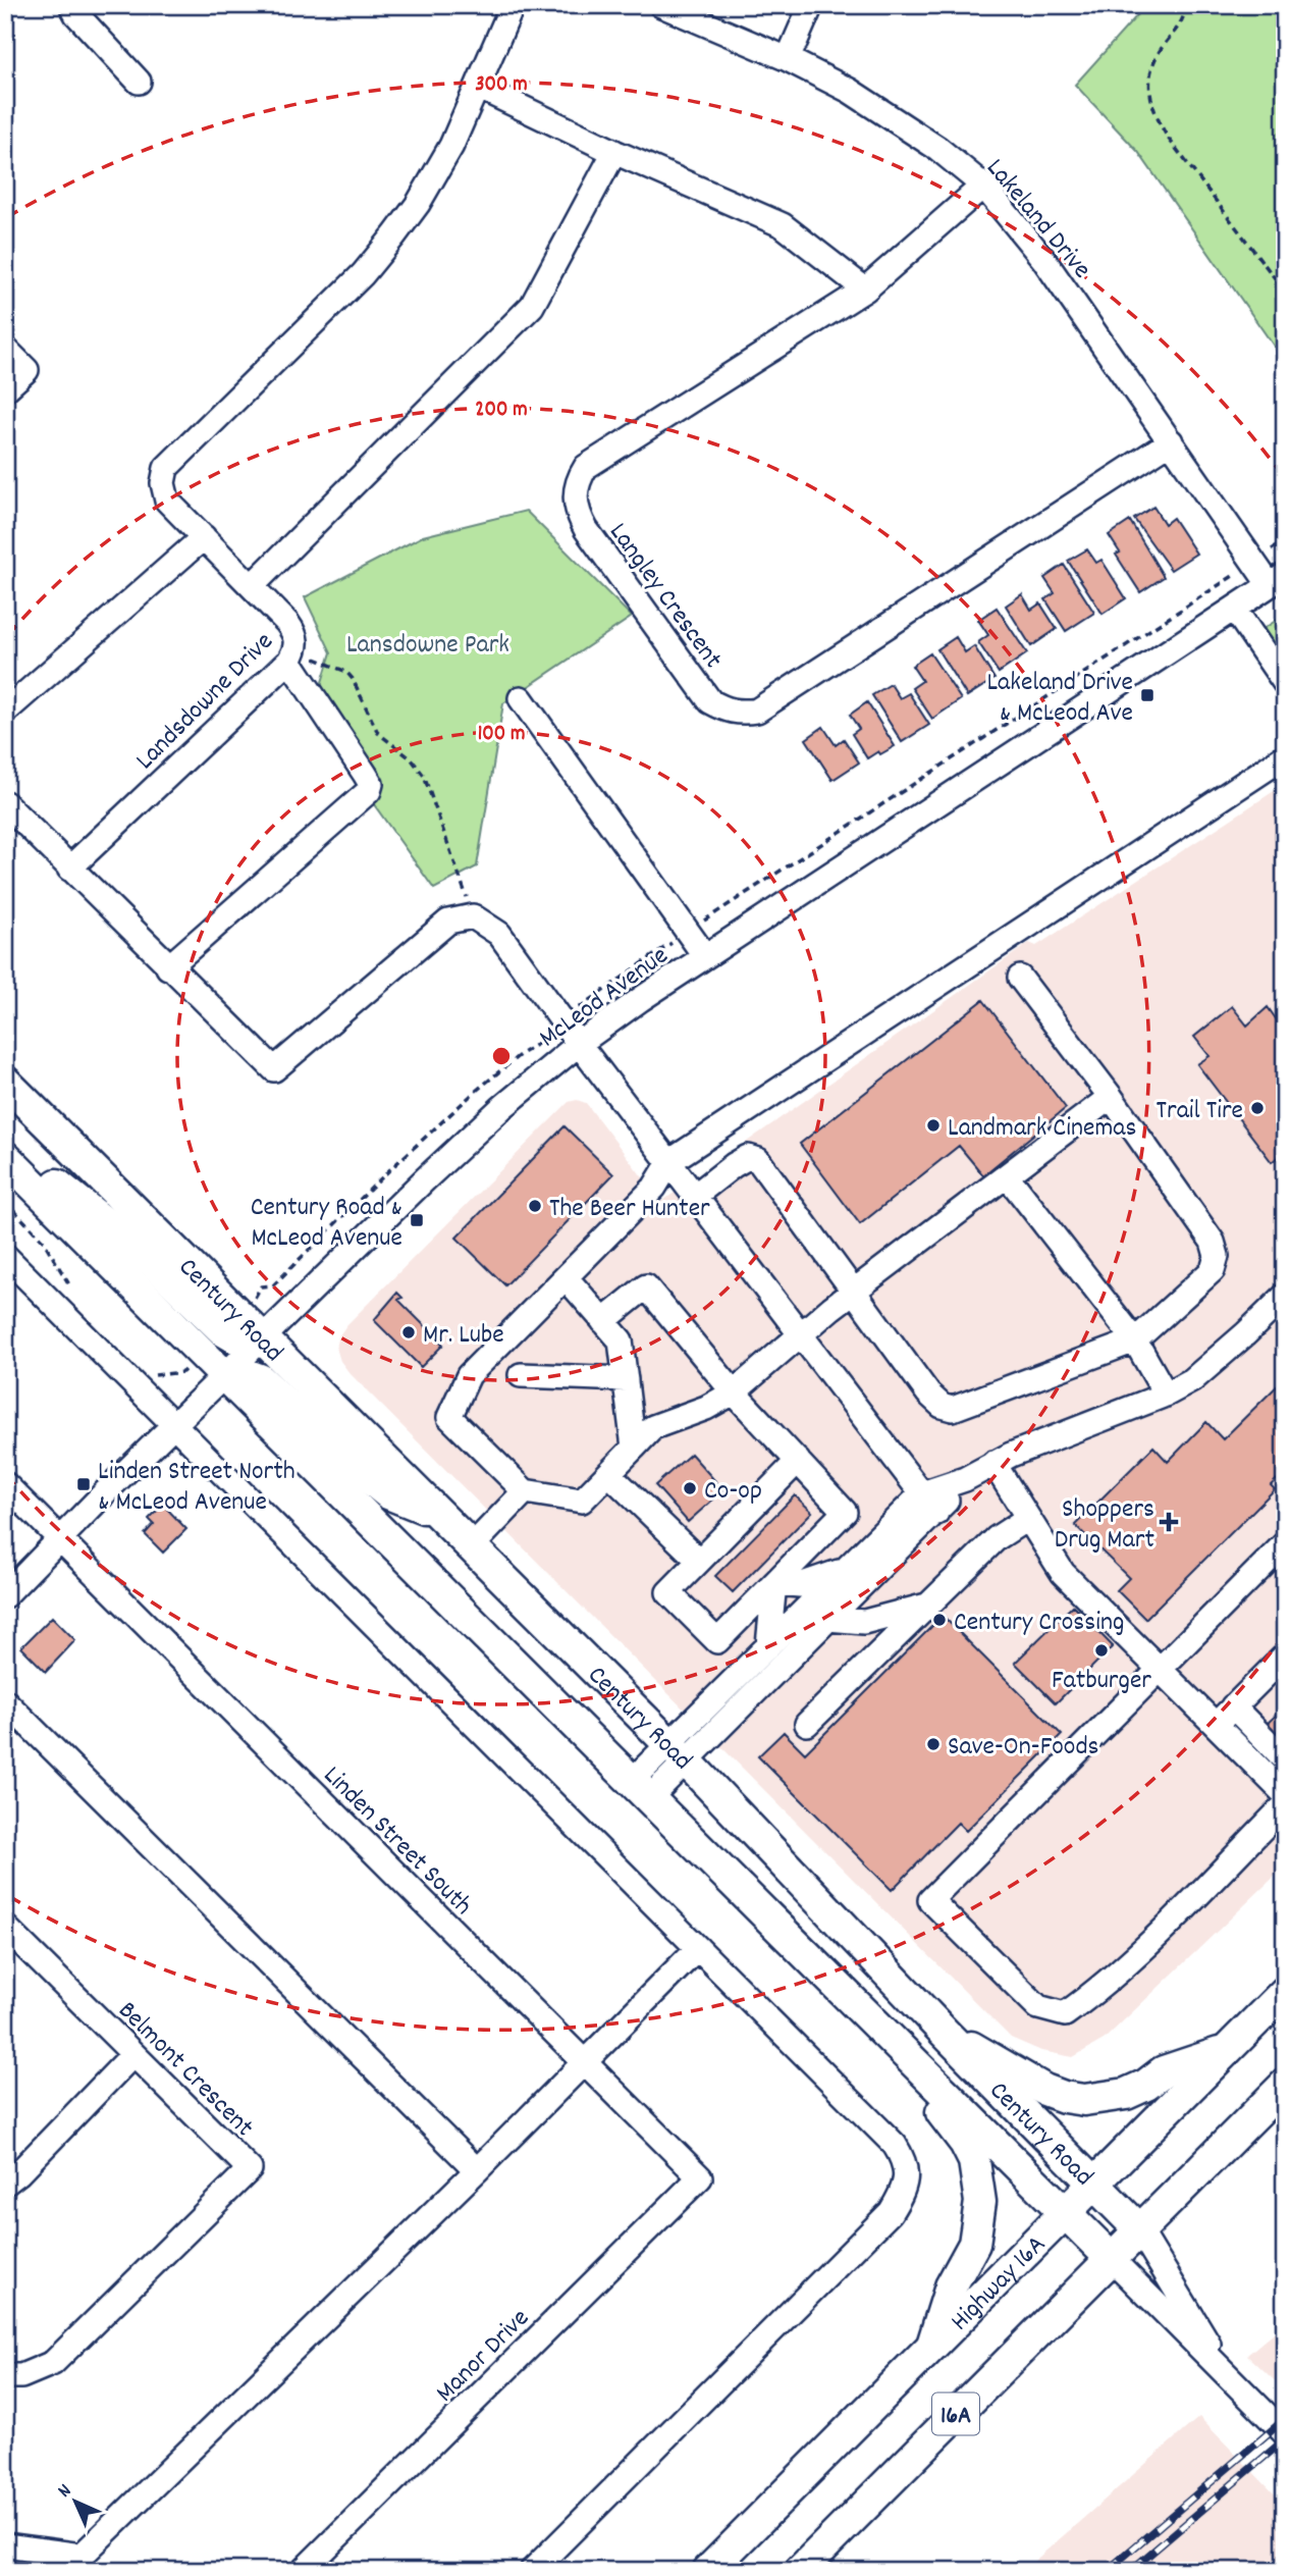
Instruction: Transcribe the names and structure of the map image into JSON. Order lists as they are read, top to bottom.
{
  "streets": {
    "main road": ["Century Road", "Highway 16A", "16A"],
    "street": [
      "Lakeland Drive",
      "Langley Crescent",
      "Landsdowne Drive",
      "McLeod Avenue",
      "Linden Street South",
      "Belmont Crescent",
      "Manor Drive"
    ]
  },
  "crossings": [
    ["Lakeland Drive", "Langley Crescent"],
    ["Lakeland Drive", "McLeod Avenue"],
    ["McLeod Avenue", "Century Road"],
    ["McLeod Avenue", "Linden Street South"],
    ["Century Road", "Highway 16A"],
    ["Century Road", "16A"],
    ["Linden Street South", "Manor Drive"]
  ],
  "parks": ["Lansdowne Park"],
  "places": {
    "transit": ["Lakeland Drive & McLeod Ave", "Century Road & McLeod Avenue", "Linden Street North & McLeod Avenue"],
    "other": [
      "Trail Tire",
      "Landmark Cinemas",
      "The Beer Hunter",
      "Mr. Lube",
      "Co-op",
      "Century Crossing",
      "Fatburger",
      "Save-On-Foods"
    ],
    "health": ["Shoppers Drug Mart"]
  },
  "north": "top left",
  "rings": ["300 m", "200 m", "100 m"]
}
